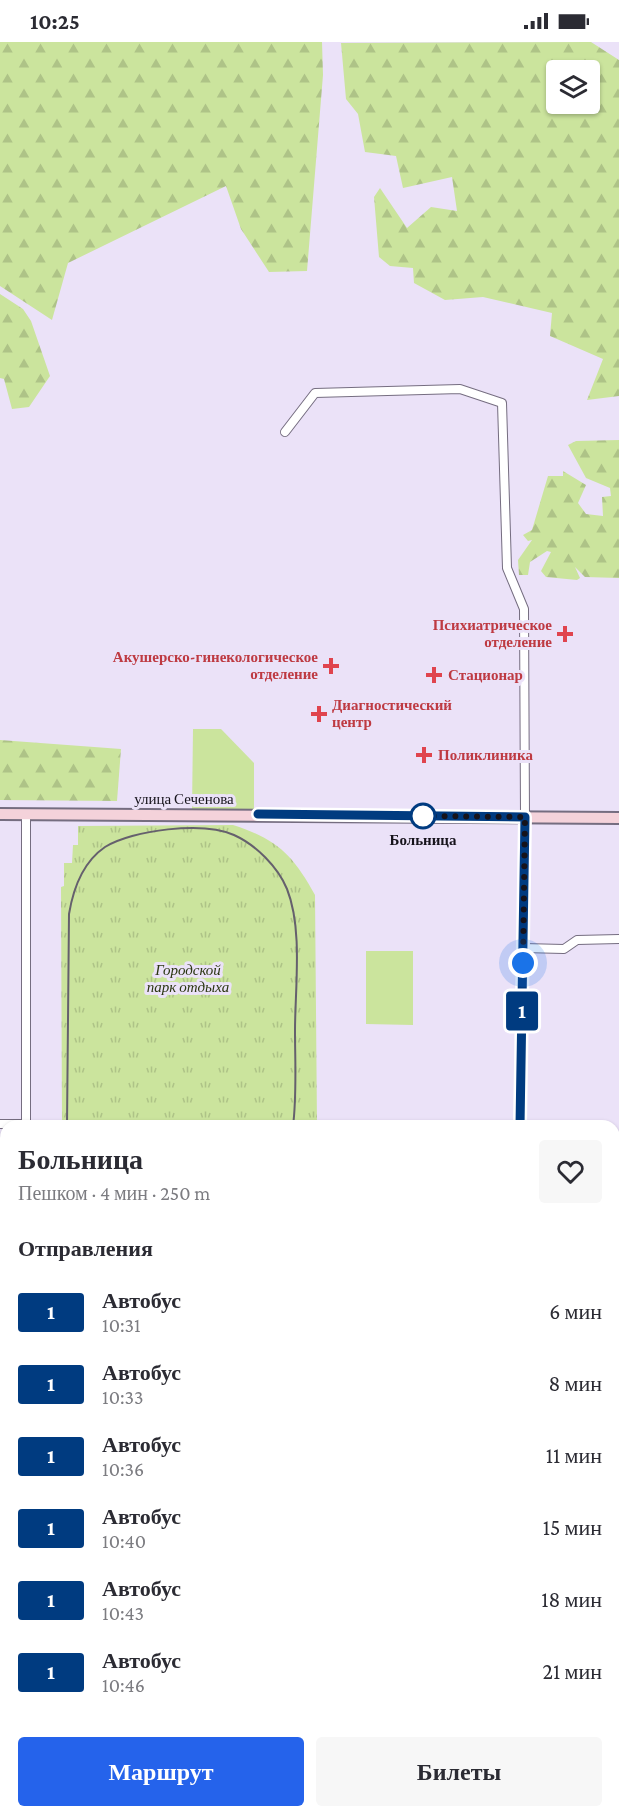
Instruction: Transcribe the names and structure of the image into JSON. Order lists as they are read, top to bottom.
{
  "streets": {
    "main road": ["улица Сеченова"]
  },
  "parks": ["Городской парк отдыха"],
  "places": {
    "health": [
      "Психиатрическое отделение",
      "Акушерско-гинекологическое отделение",
      "Стационар",
      "Диагностический центр",
      "Поликлиника"
    ],
    "other": ["Больница"]
  },
  "lines": ["bus line 1"],
  "page": {
    "status": "10:25",
    "on_map": "1",
    "heading": [
      ["Больница", "Пешком · 4 мин · 250 m"],
      "Отправления"
    ],
    "list": [
      {
        "mark": "1",
        "name": "Автобус",
        "note": "10:31",
        "value": "6 мин"
      },
      {
        "mark": "1",
        "name": "Автобус",
        "note": "10:33",
        "value": "8 мин"
      },
      {
        "mark": "1",
        "name": "Автобус",
        "note": "10:36",
        "value": "11 мин"
      },
      {
        "mark": "1",
        "name": "Автобус",
        "note": "10:40",
        "value": "15 мин"
      },
      {
        "mark": "1",
        "name": "Автобус",
        "note": "10:43",
        "value": "18 мин"
      },
      {
        "mark": "1",
        "name": "Автобус",
        "note": "10:46",
        "value": "21 мин"
      }
    ],
    "buttons": ["Маршрут", "Билеты"]
  }
}
